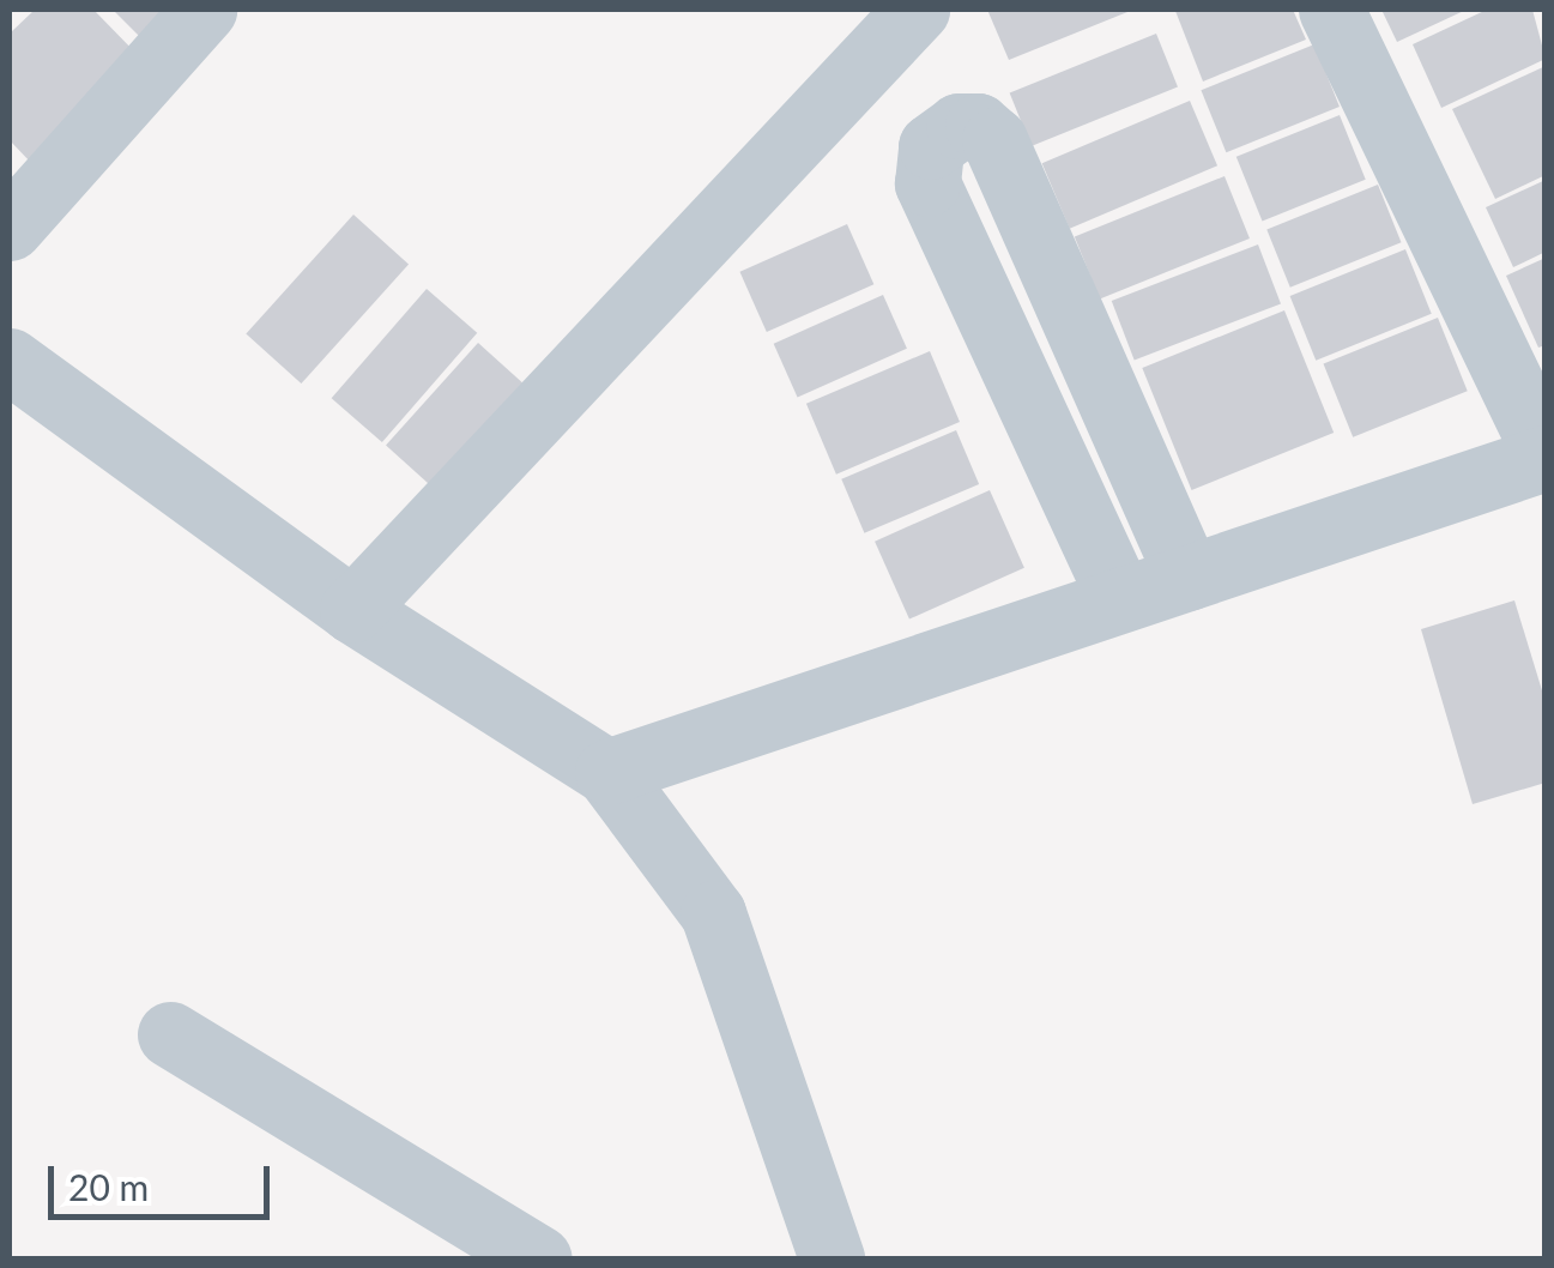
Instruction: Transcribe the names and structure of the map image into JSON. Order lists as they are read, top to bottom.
{
  "scale_bar": "20 m"
}
